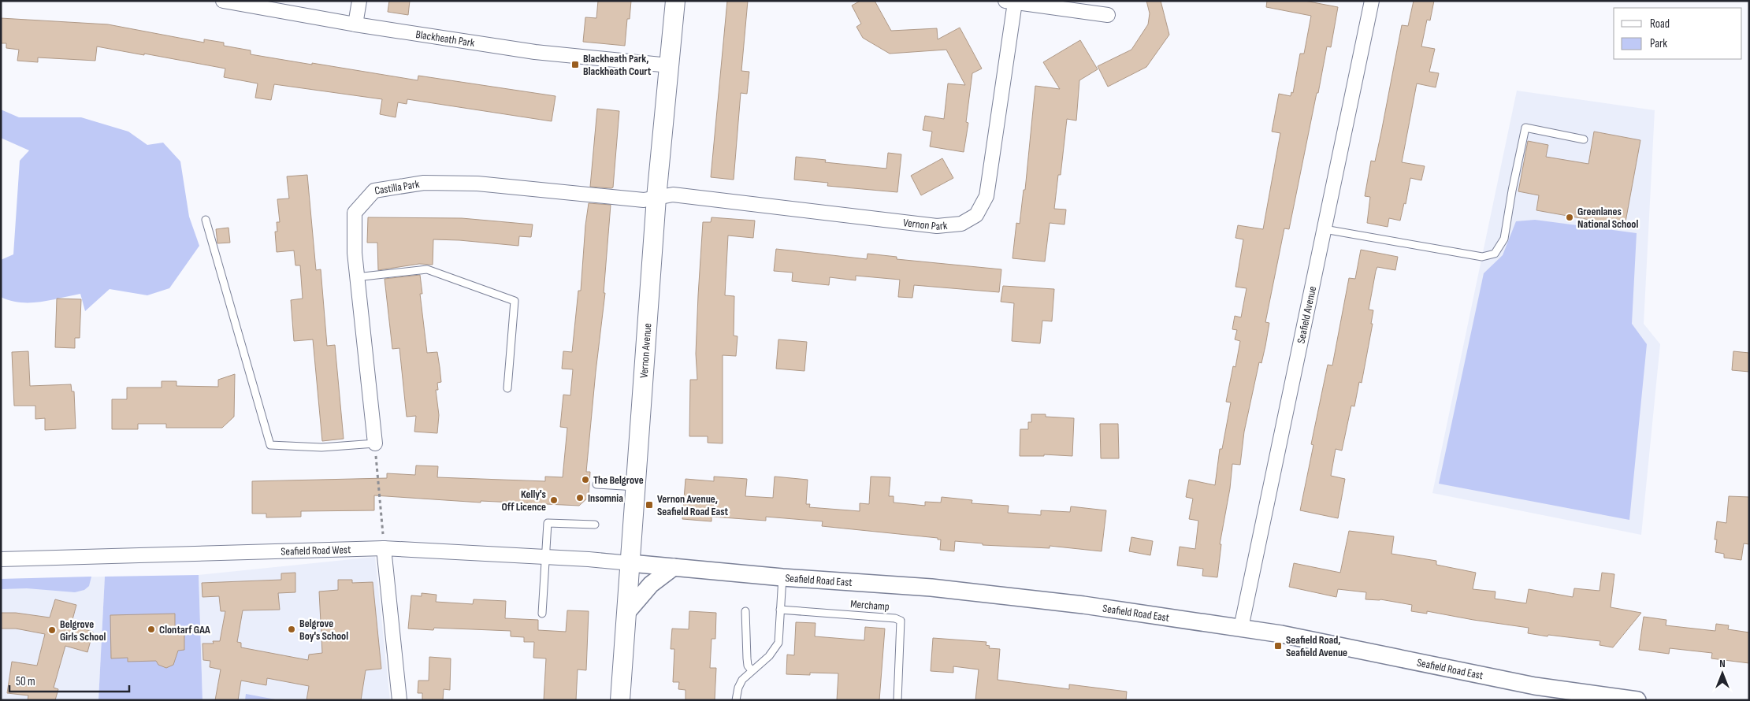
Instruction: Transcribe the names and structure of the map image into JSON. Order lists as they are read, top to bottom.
{
  "streets": {
    "main road": ["Vernon Avenue"],
    "street": [
      "Blackheath Park",
      "Castilla Park",
      "Vernon Park",
      "Seafield Avenue",
      "Seafield Road West",
      "Seafield Road East"
    ],
    "lane": ["Merchamp"]
  },
  "crossings": [
    ["Blackheath Park", "Vernon Avenue"],
    ["Castilla Park", "Vernon Park"],
    ["Castilla Park", "Vernon Avenue"],
    ["Vernon Park", "Vernon Avenue"],
    ["Seafield Avenue", "Seafield Road East"],
    ["Vernon Avenue", "Seafield Road West"],
    ["Vernon Avenue", "Seafield Road East"],
    ["Seafield Road West", "Seafield Road East"]
  ],
  "places": {
    "transit": ["Blackheath Park, Blackheath Court", "Vernon Avenue, Seafield Road East", "Seafield Road, Seafield Avenue"],
    "other": [
      "Greenlanes National School",
      "The Belgrove",
      "Insomnia",
      "Kelly's Off Licence",
      "Clontarf GAA",
      "Belgrove Boy's School",
      "Belgrove Girls School"
    ]
  },
  "legend": ["Road", "Park"],
  "scale_bar": "50 m",
  "north": "top"
}
